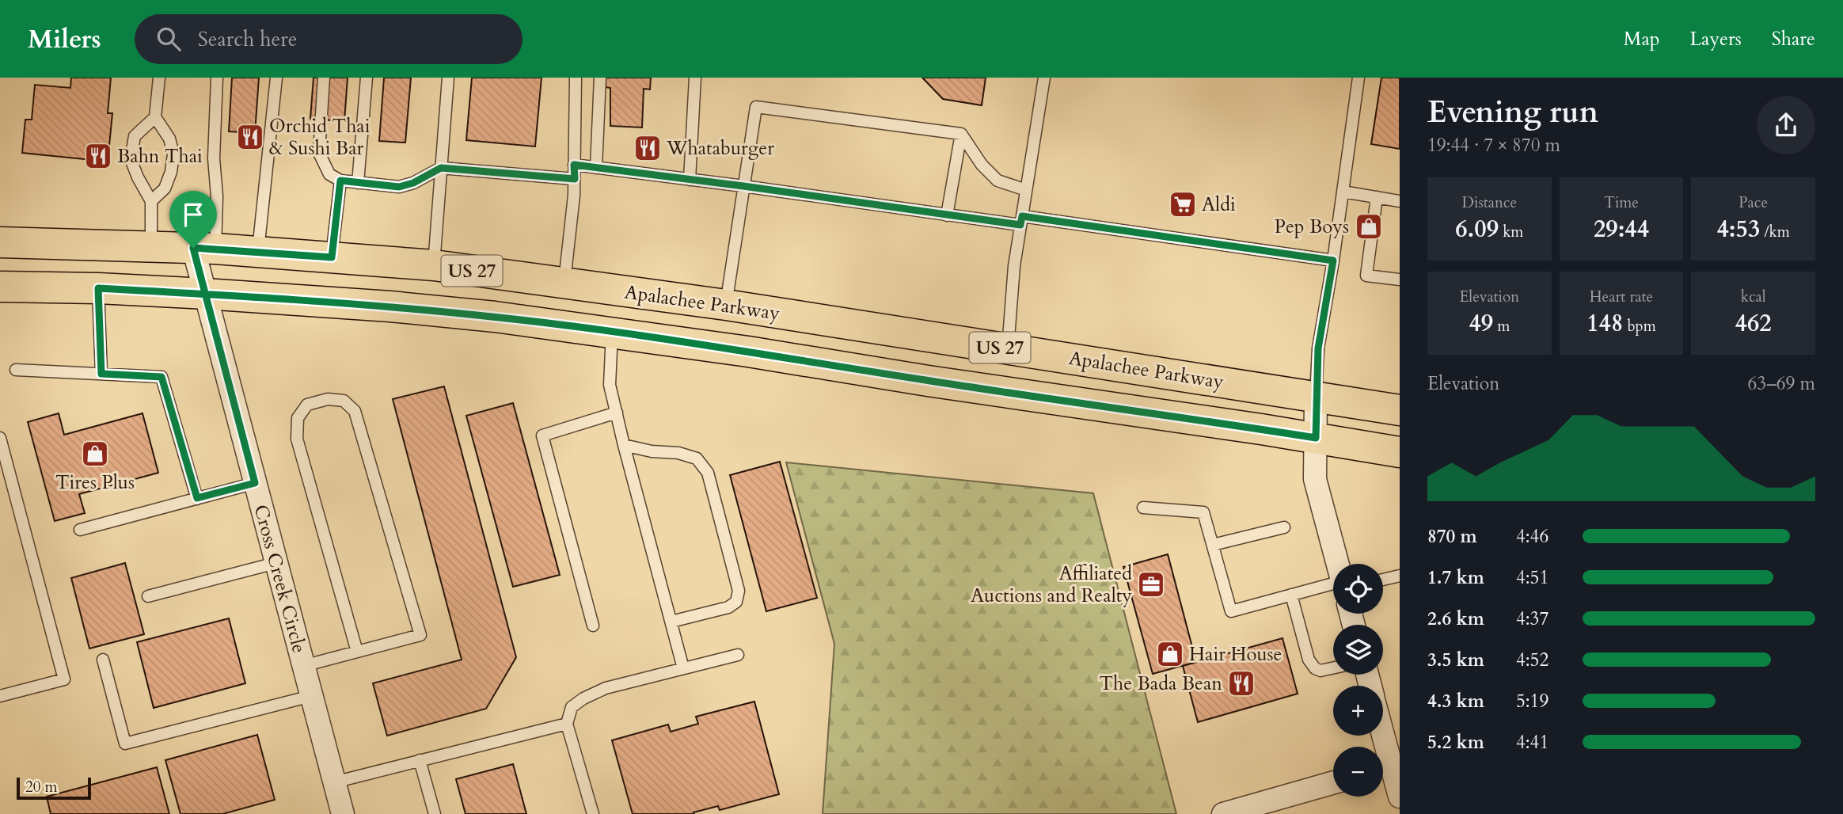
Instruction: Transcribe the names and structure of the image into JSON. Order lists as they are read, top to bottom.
{
  "streets": {
    "main road": ["US 27", "Apalachee Parkway"],
    "street": ["Cross Creek Circle"]
  },
  "crossings": [
    ["US 27", "Cross Creek Circle"],
    ["Apalachee Parkway", "Cross Creek Circle"]
  ],
  "places": {
    "restaurant": [
      "Orchid Thai & Sushi Bar",
      "Whataburger",
      "Bahn Thai",
      "The Bada Bean"
    ],
    "supermarket": ["Aldi"],
    "shop": ["Pep Boys", "Tires Plus", "Hair House"],
    "office": ["Affiliated Auctions and Realty"]
  },
  "scale_bar": "20 m",
  "page": {
    "header": "Milers",
    "search": "Search here",
    "nav": ["Map", "Layers", "Share"],
    "heading": ["Evening run", "19:44 · 7 × 870 m"],
    "stats": [
      ["Distance", "6.09 km"],
      ["Time", "29:44"],
      ["Pace", "4:53 /km"],
      ["Elevation", "49 m"],
      ["Heart rate", "148 bpm"],
      ["kcal", "462"]
    ],
    "chart": ["Elevation", "63–69 m"],
    "list": [
      {
        "name": "870 m",
        "note": "4:46"
      },
      {
        "name": "1.7 km",
        "note": "4:51"
      },
      {
        "name": "2.6 km",
        "note": "4:37"
      },
      {
        "name": "3.5 km",
        "note": "4:52"
      },
      {
        "name": "4.3 km",
        "note": "5:19"
      },
      {
        "name": "5.2 km",
        "note": "4:41"
      }
    ],
    "map_buttons": ["+", "−"],
    "scale": "20 m"
  }
}
